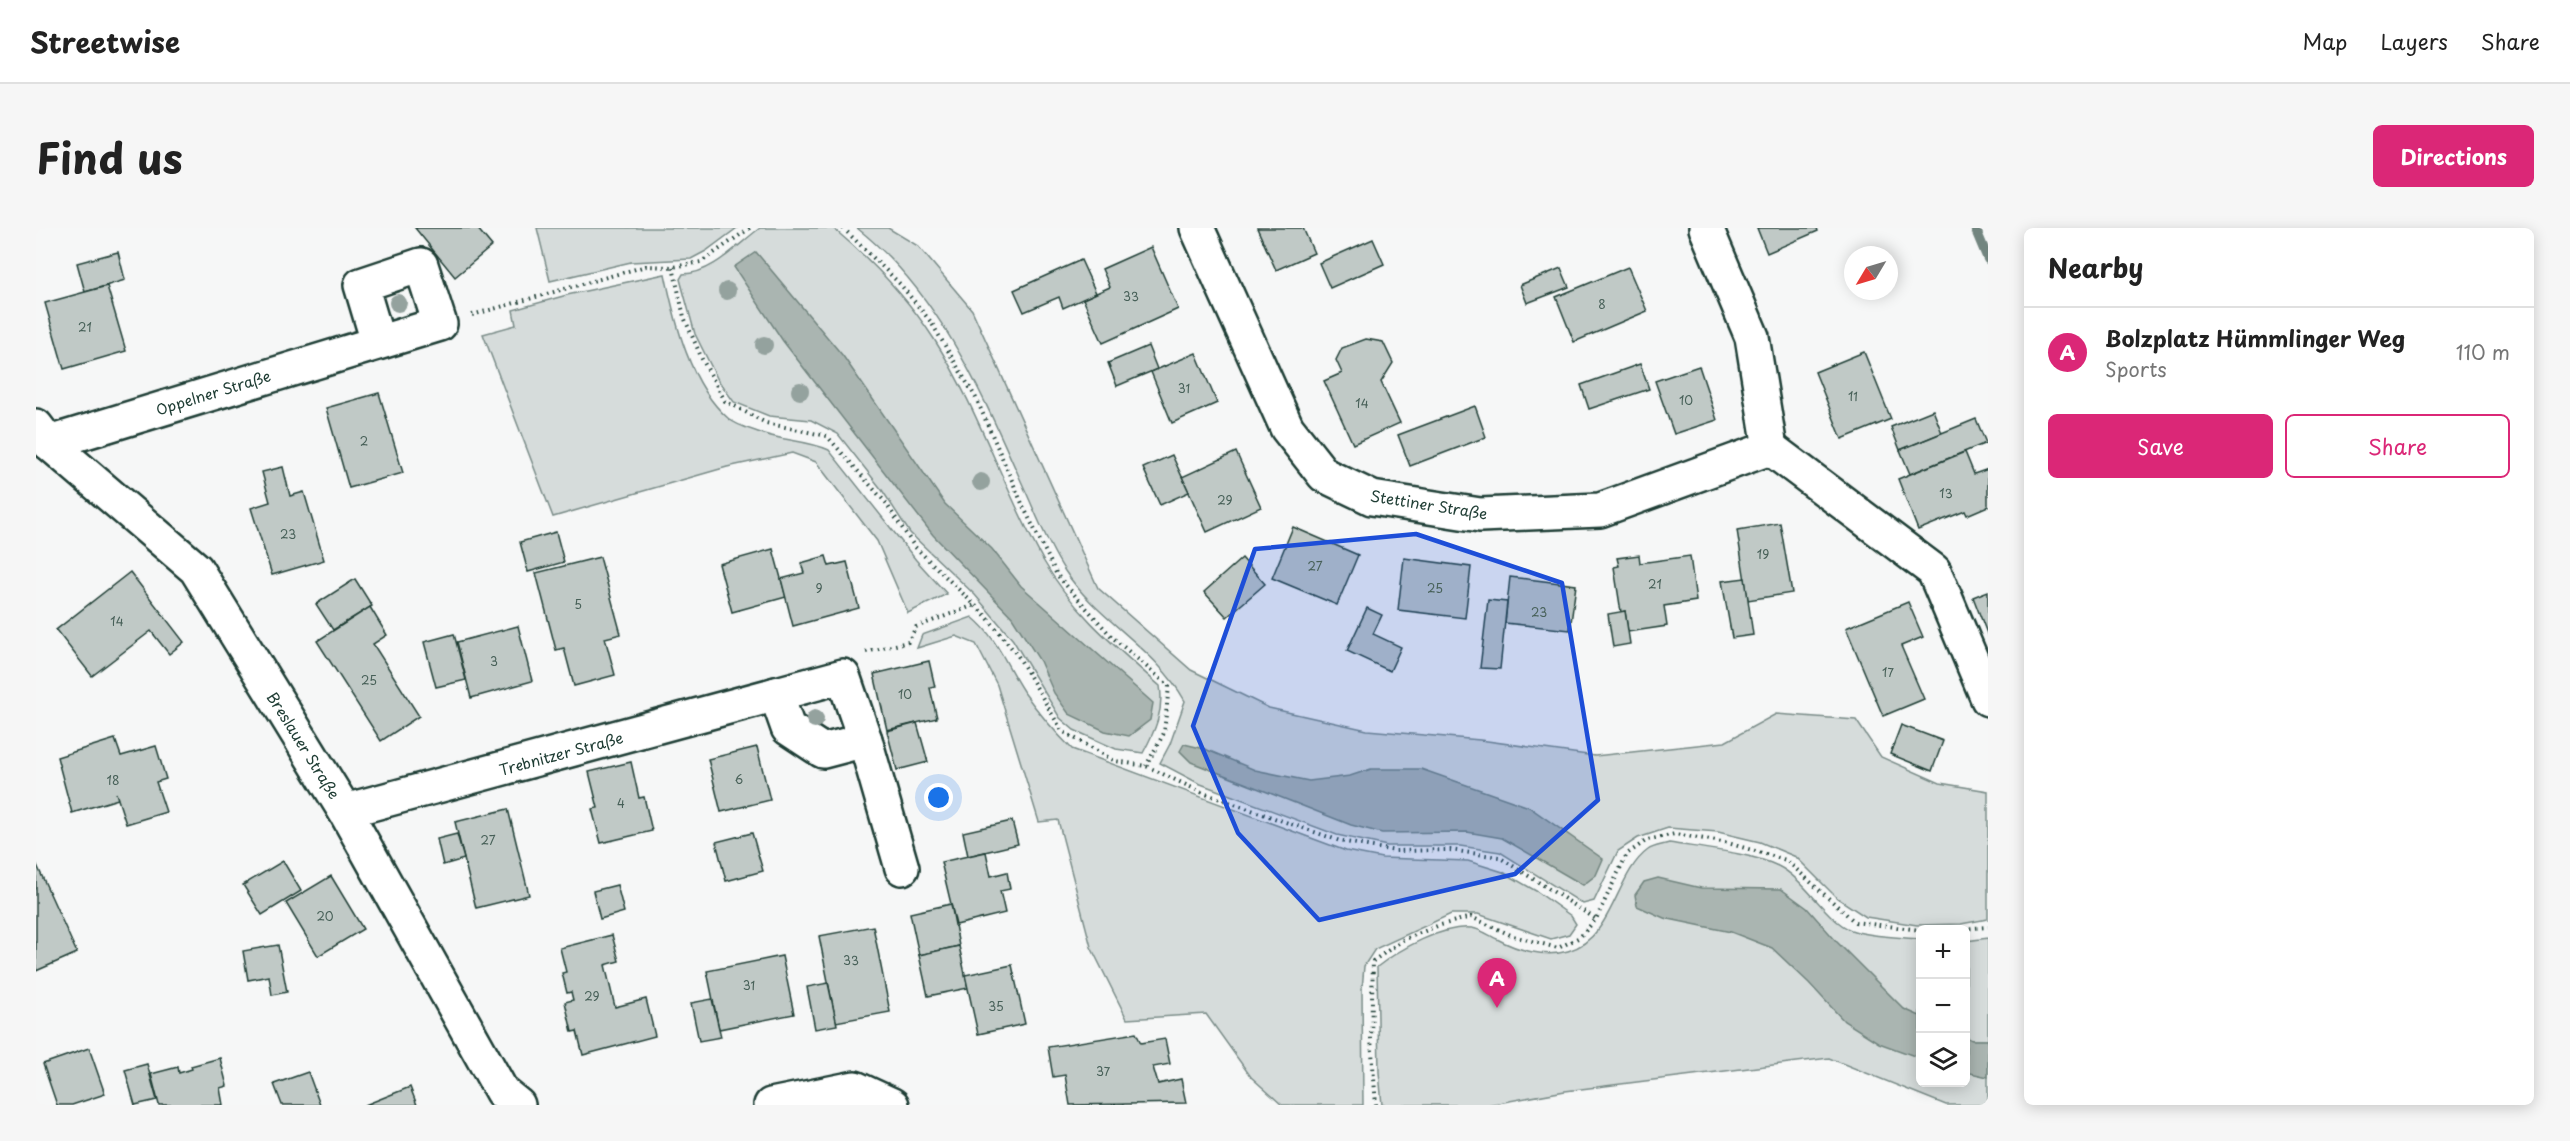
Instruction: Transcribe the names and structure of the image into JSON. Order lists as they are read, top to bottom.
{
  "streets": {
    "street": [
      "Oppelner Straße",
      "Stettiner Straße",
      "Breslauer Straße",
      "Trebnitzer Straße"
    ]
  },
  "crossings": [
    ["Oppelner Straße", "Breslauer Straße"],
    ["Breslauer Straße", "Trebnitzer Straße"]
  ],
  "house_numbers": [
    "33",
    "8",
    "21",
    "31",
    "11",
    "10",
    "14",
    "2",
    "13",
    "29",
    "23",
    "19",
    "27",
    "21",
    "9",
    "25",
    "5",
    "23",
    "14",
    "3",
    "17",
    "25",
    "10",
    "6",
    "18",
    "4",
    "27",
    "20",
    "33",
    "31",
    "29",
    "35",
    "37"
  ],
  "north": "bottom left",
  "page": {
    "header": "Streetwise",
    "nav": ["Map", "Layers", "Share"],
    "title": "Find us",
    "buttons": [
      "Directions",
      ["Save", "Share"]
    ],
    "heading": "Nearby",
    "list": [
      {
        "mark": "A",
        "name": "Bolzplatz Hümmlinger Weg",
        "note": "Sports",
        "value": "110 m"
      }
    ],
    "map_buttons": ["+", "−"],
    "pins": "A"
  }
}
